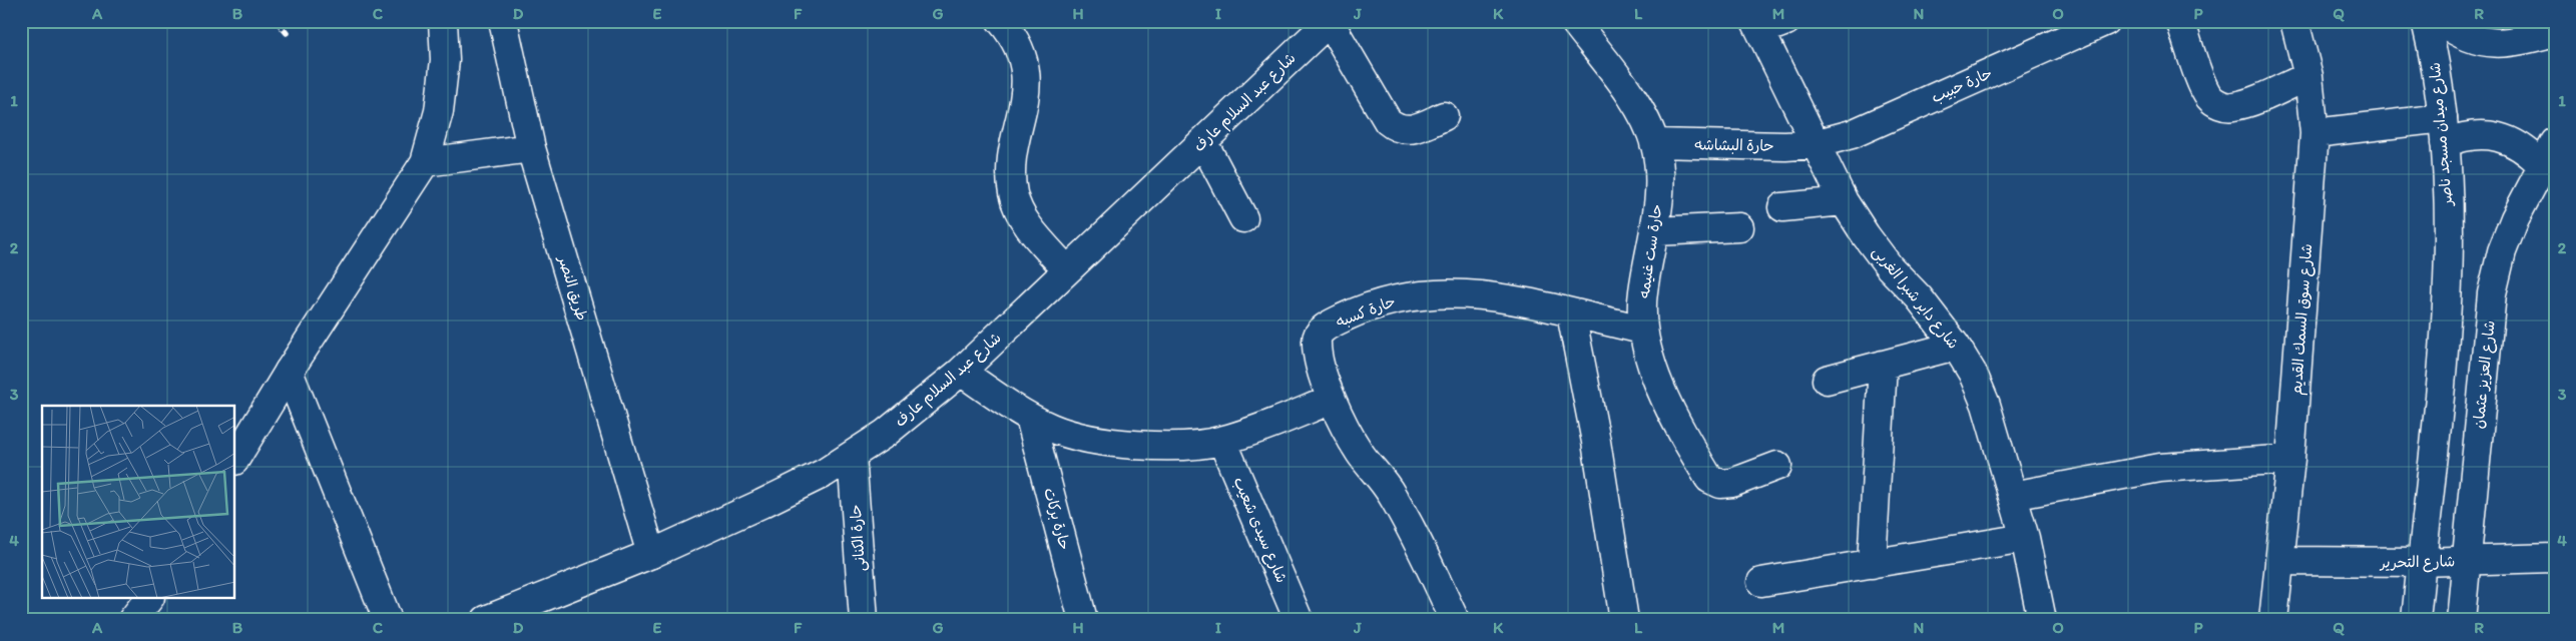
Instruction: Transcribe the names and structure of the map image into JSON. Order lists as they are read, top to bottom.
{
  "streets": {
    "street": [
      "حارة حبيب",
      "شارع عبد السلام عارف",
      "شارع ميدان مسجد ناصر",
      "حارة البشاشه",
      "حارة ست غنيمه",
      "طريق النصر",
      "شارع داير شبرا الغربى",
      "حارة كسبه",
      "شارع سوق السمك القديم",
      "شارع العزيز عثمان",
      "حارة بركات",
      "شارع سيدى شعيب",
      "حارة الكنانى",
      "شارع التحرير"
    ]
  },
  "crossings": [
    ["حارة حبيب", "حارة البشاشه"],
    ["حارة حبيب", "شارع داير شبرا الغربى"],
    ["شارع عبد السلام عارف", "طريق النصر"],
    ["شارع عبد السلام عارف", "حارة الكنانى"],
    ["شارع ميدان مسجد ناصر", "شارع التحرير"],
    ["حارة البشاشه", "حارة ست غنيمه"],
    ["حارة البشاشه", "شارع داير شبرا الغربى"],
    ["حارة ست غنيمه", "حارة كسبه"],
    ["شارع سوق السمك القديم", "شارع التحرير"],
    ["شارع العزيز عثمان", "شارع التحرير"]
  ],
  "grid": {
    "columns": [
      "A",
      "B",
      "C",
      "D",
      "E",
      "F",
      "G",
      "H",
      "I",
      "J",
      "K",
      "L",
      "M",
      "N",
      "O",
      "P",
      "Q",
      "R"
    ],
    "rows": [
      "1",
      "2",
      "3",
      "4"
    ]
  }
}
